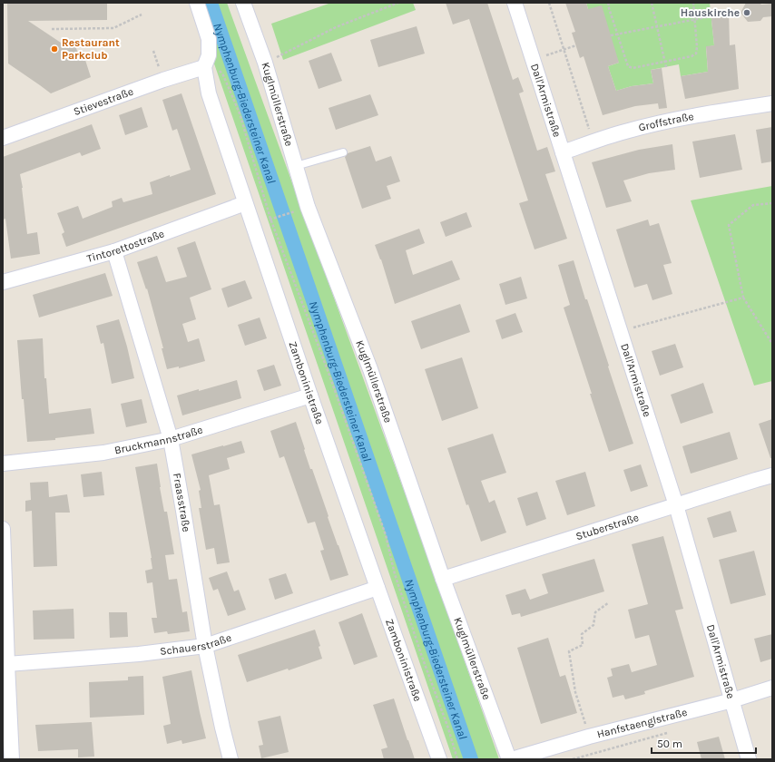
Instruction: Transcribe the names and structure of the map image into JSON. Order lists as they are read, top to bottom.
{
  "streets": {
    "street": [
      "Dall'Armistraße",
      "Stievestraße",
      "Kuglmüllerstraße",
      "Groffstraße",
      "Tintorettostraße",
      "Zamboninistraße",
      "Bruckmannstraße",
      "Fraasstraße",
      "Stuberstraße",
      "Schauerstraße",
      "Hanfstaenglstraße"
    ]
  },
  "crossings": [
    ["Dall'Armistraße", "Groffstraße"],
    ["Dall'Armistraße", "Stuberstraße"],
    ["Dall'Armistraße", "Hanfstaenglstraße"],
    ["Stievestraße", "Zamboninistraße"],
    ["Kuglmüllerstraße", "Stuberstraße"],
    ["Kuglmüllerstraße", "Hanfstaenglstraße"],
    ["Tintorettostraße", "Zamboninistraße"],
    ["Tintorettostraße", "Fraasstraße"],
    ["Zamboninistraße", "Bruckmannstraße"],
    ["Zamboninistraße", "Schauerstraße"],
    ["Bruckmannstraße", "Fraasstraße"],
    ["Fraasstraße", "Schauerstraße"]
  ],
  "water": ["Nymphenburg-Biedersteiner Kanal"],
  "places": ["Hauskirche", "Restaurant Parkclub"],
  "scale_bar": "50 m"
}
